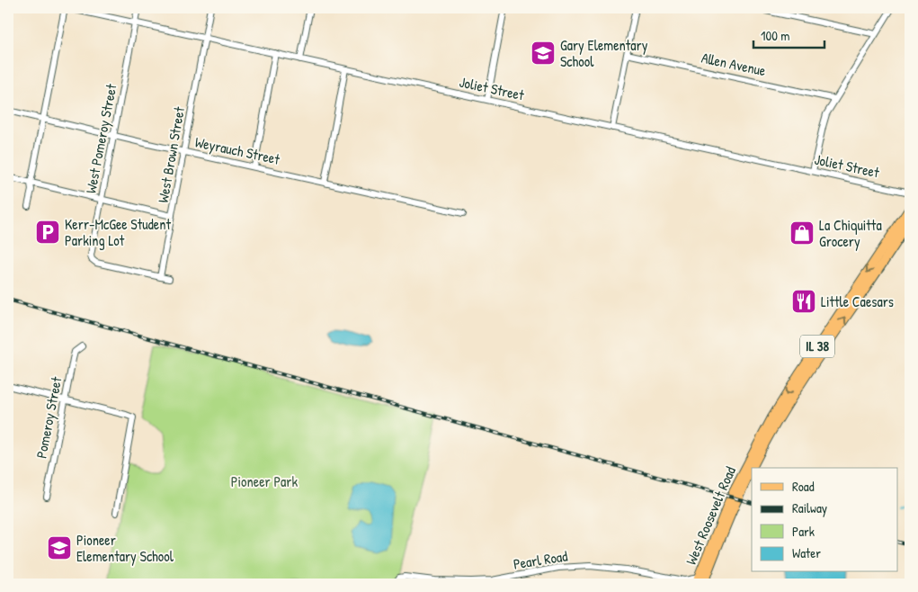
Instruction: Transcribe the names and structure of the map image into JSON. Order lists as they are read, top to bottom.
{
  "streets": {
    "main road": ["IL 38", "West Roosevelt Road"],
    "street": [
      "Allen Avenue",
      "Joliet Street",
      "West Pomeroy Street",
      "Weyrauch Street",
      "West Brown Street",
      "Pomeroy Street",
      "Pearl Road"
    ]
  },
  "crossings": [
    ["Joliet Street", "West Pomeroy Street"],
    ["Joliet Street", "West Brown Street"],
    ["West Pomeroy Street", "Weyrauch Street"],
    ["West Pomeroy Street", "West Brown Street"],
    ["Weyrauch Street", "West Brown Street"],
    ["West Roosevelt Road", "Pearl Road"]
  ],
  "parks": ["Pioneer Park"],
  "places": {
    "school or university": ["Gary Elementary School", "Pioneer Elementary School"],
    "parking": ["Kerr-McGee Student Parking Lot"],
    "shop": ["La Chiquitta Grocery"],
    "restaurant": ["Little Caesars"]
  },
  "legend": [
    "Road",
    "Railway",
    "Park",
    "Water"
  ],
  "scale_bar": "100 m"
}
